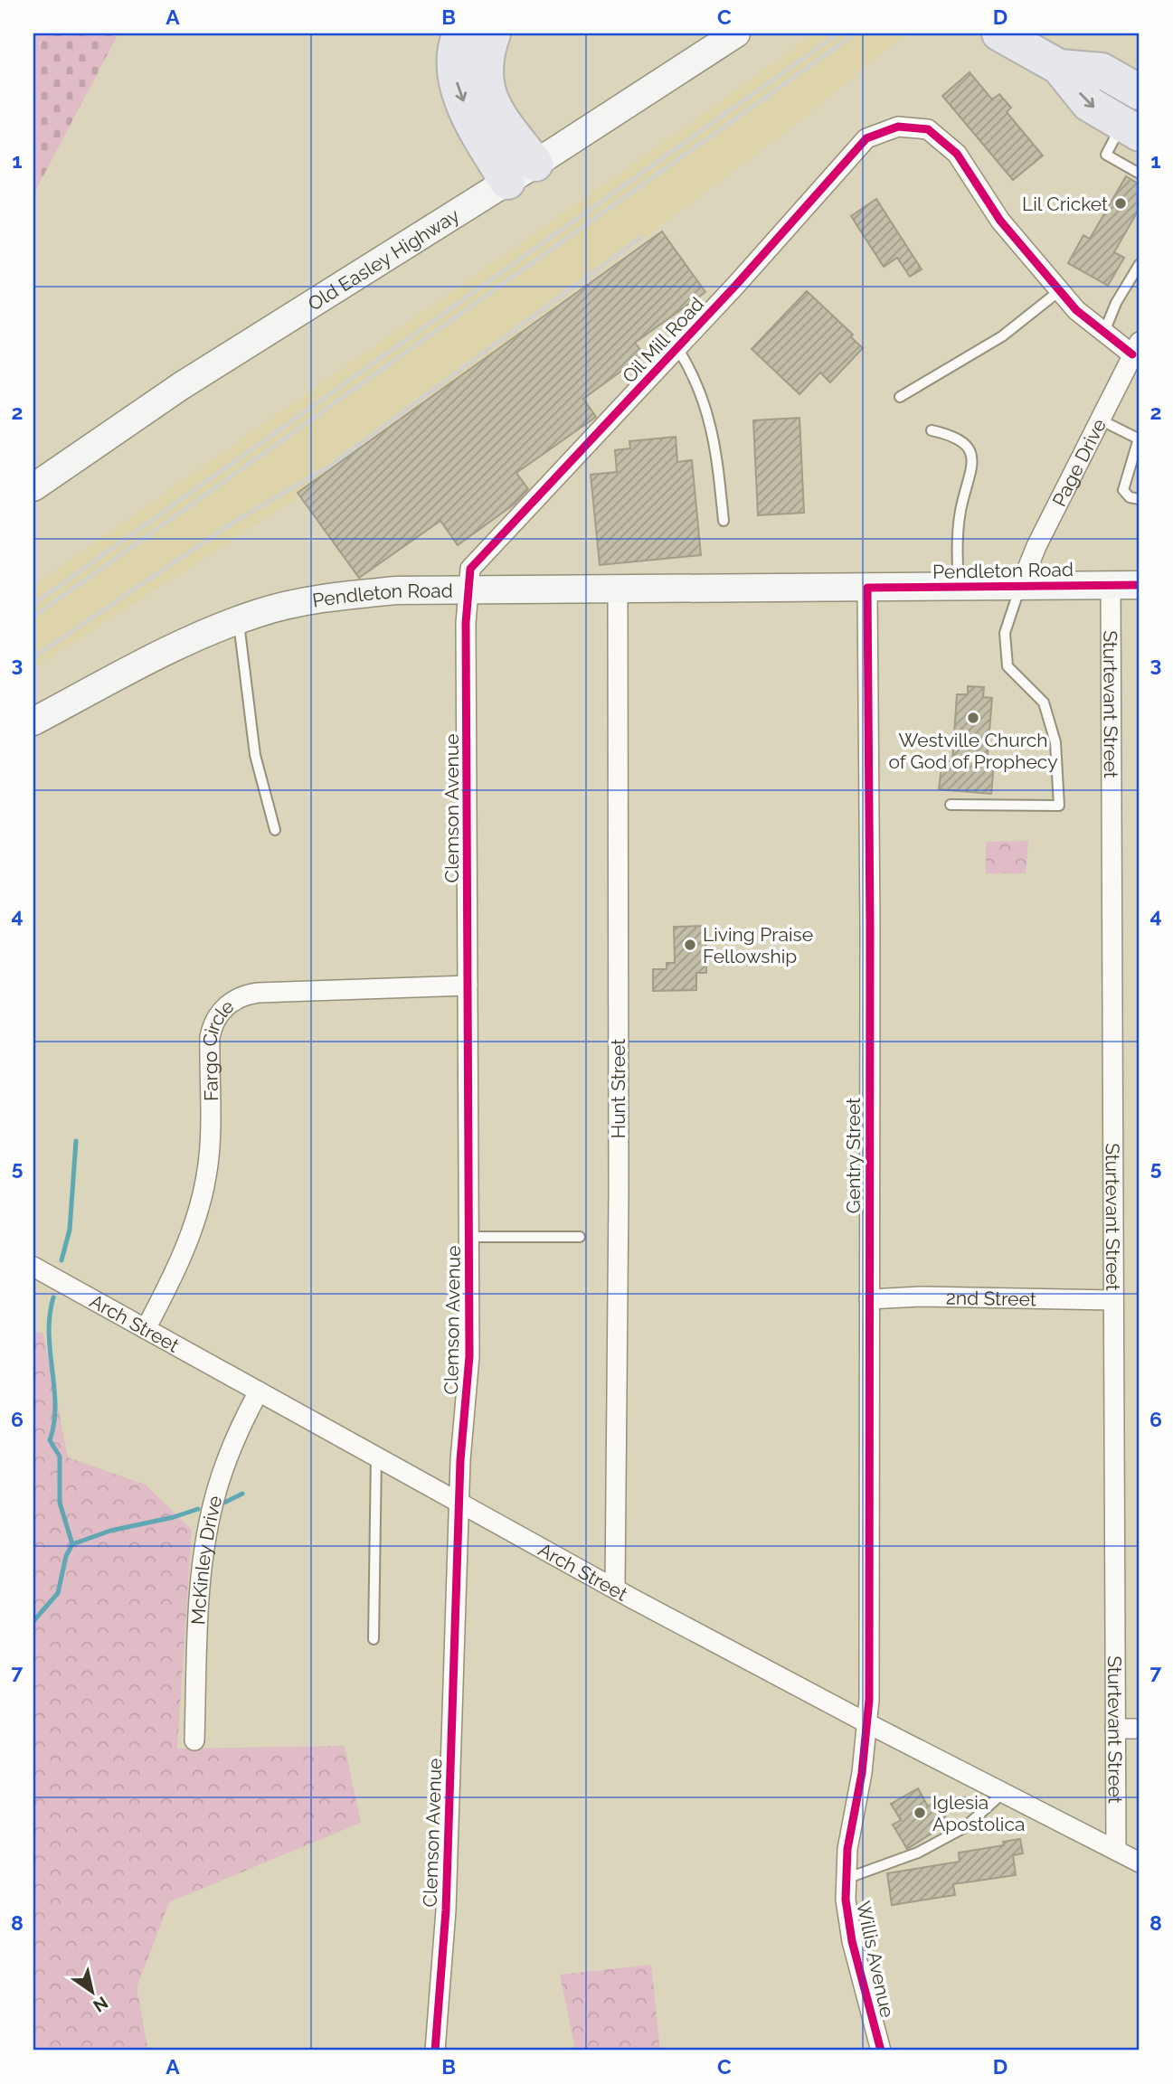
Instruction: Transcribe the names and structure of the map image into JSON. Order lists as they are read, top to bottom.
{
  "streets": {
    "street": [
      "Old Easley Highway",
      "Oil Mill Road",
      "Page Drive",
      "Pendleton Road",
      "Sturtevant Street",
      "Clemson Avenue",
      "Fargo Circle",
      "Hunt Street",
      "Gentry Street",
      "2nd Street",
      "Arch Street",
      "McKinley Drive",
      "Willis Avenue"
    ]
  },
  "crossings": [
    ["Oil Mill Road", "Pendleton Road"],
    ["Oil Mill Road", "Clemson Avenue"],
    ["Page Drive", "Pendleton Road"],
    ["Pendleton Road", "Sturtevant Street"],
    ["Pendleton Road", "Clemson Avenue"],
    ["Pendleton Road", "Hunt Street"],
    ["Pendleton Road", "Gentry Street"],
    ["Sturtevant Street", "2nd Street"],
    ["Sturtevant Street", "Arch Street"],
    ["Clemson Avenue", "Fargo Circle"],
    ["Clemson Avenue", "Arch Street"],
    ["Fargo Circle", "Arch Street"],
    ["Hunt Street", "Arch Street"],
    ["Gentry Street", "2nd Street"],
    ["Gentry Street", "Arch Street"],
    ["Gentry Street", "Willis Avenue"],
    ["Arch Street", "McKinley Drive"],
    ["Arch Street", "Willis Avenue"]
  ],
  "places": [
    "Lil Cricket",
    "Westville Church of God of Prophecy",
    "Living Praise Fellowship",
    "Iglesia Apostolica"
  ],
  "north": "bottom right",
  "grid": {
    "columns": [
      "A",
      "B",
      "C",
      "D"
    ],
    "rows": [
      "1",
      "2",
      "3",
      "4",
      "5",
      "6",
      "7",
      "8"
    ]
  }
}
